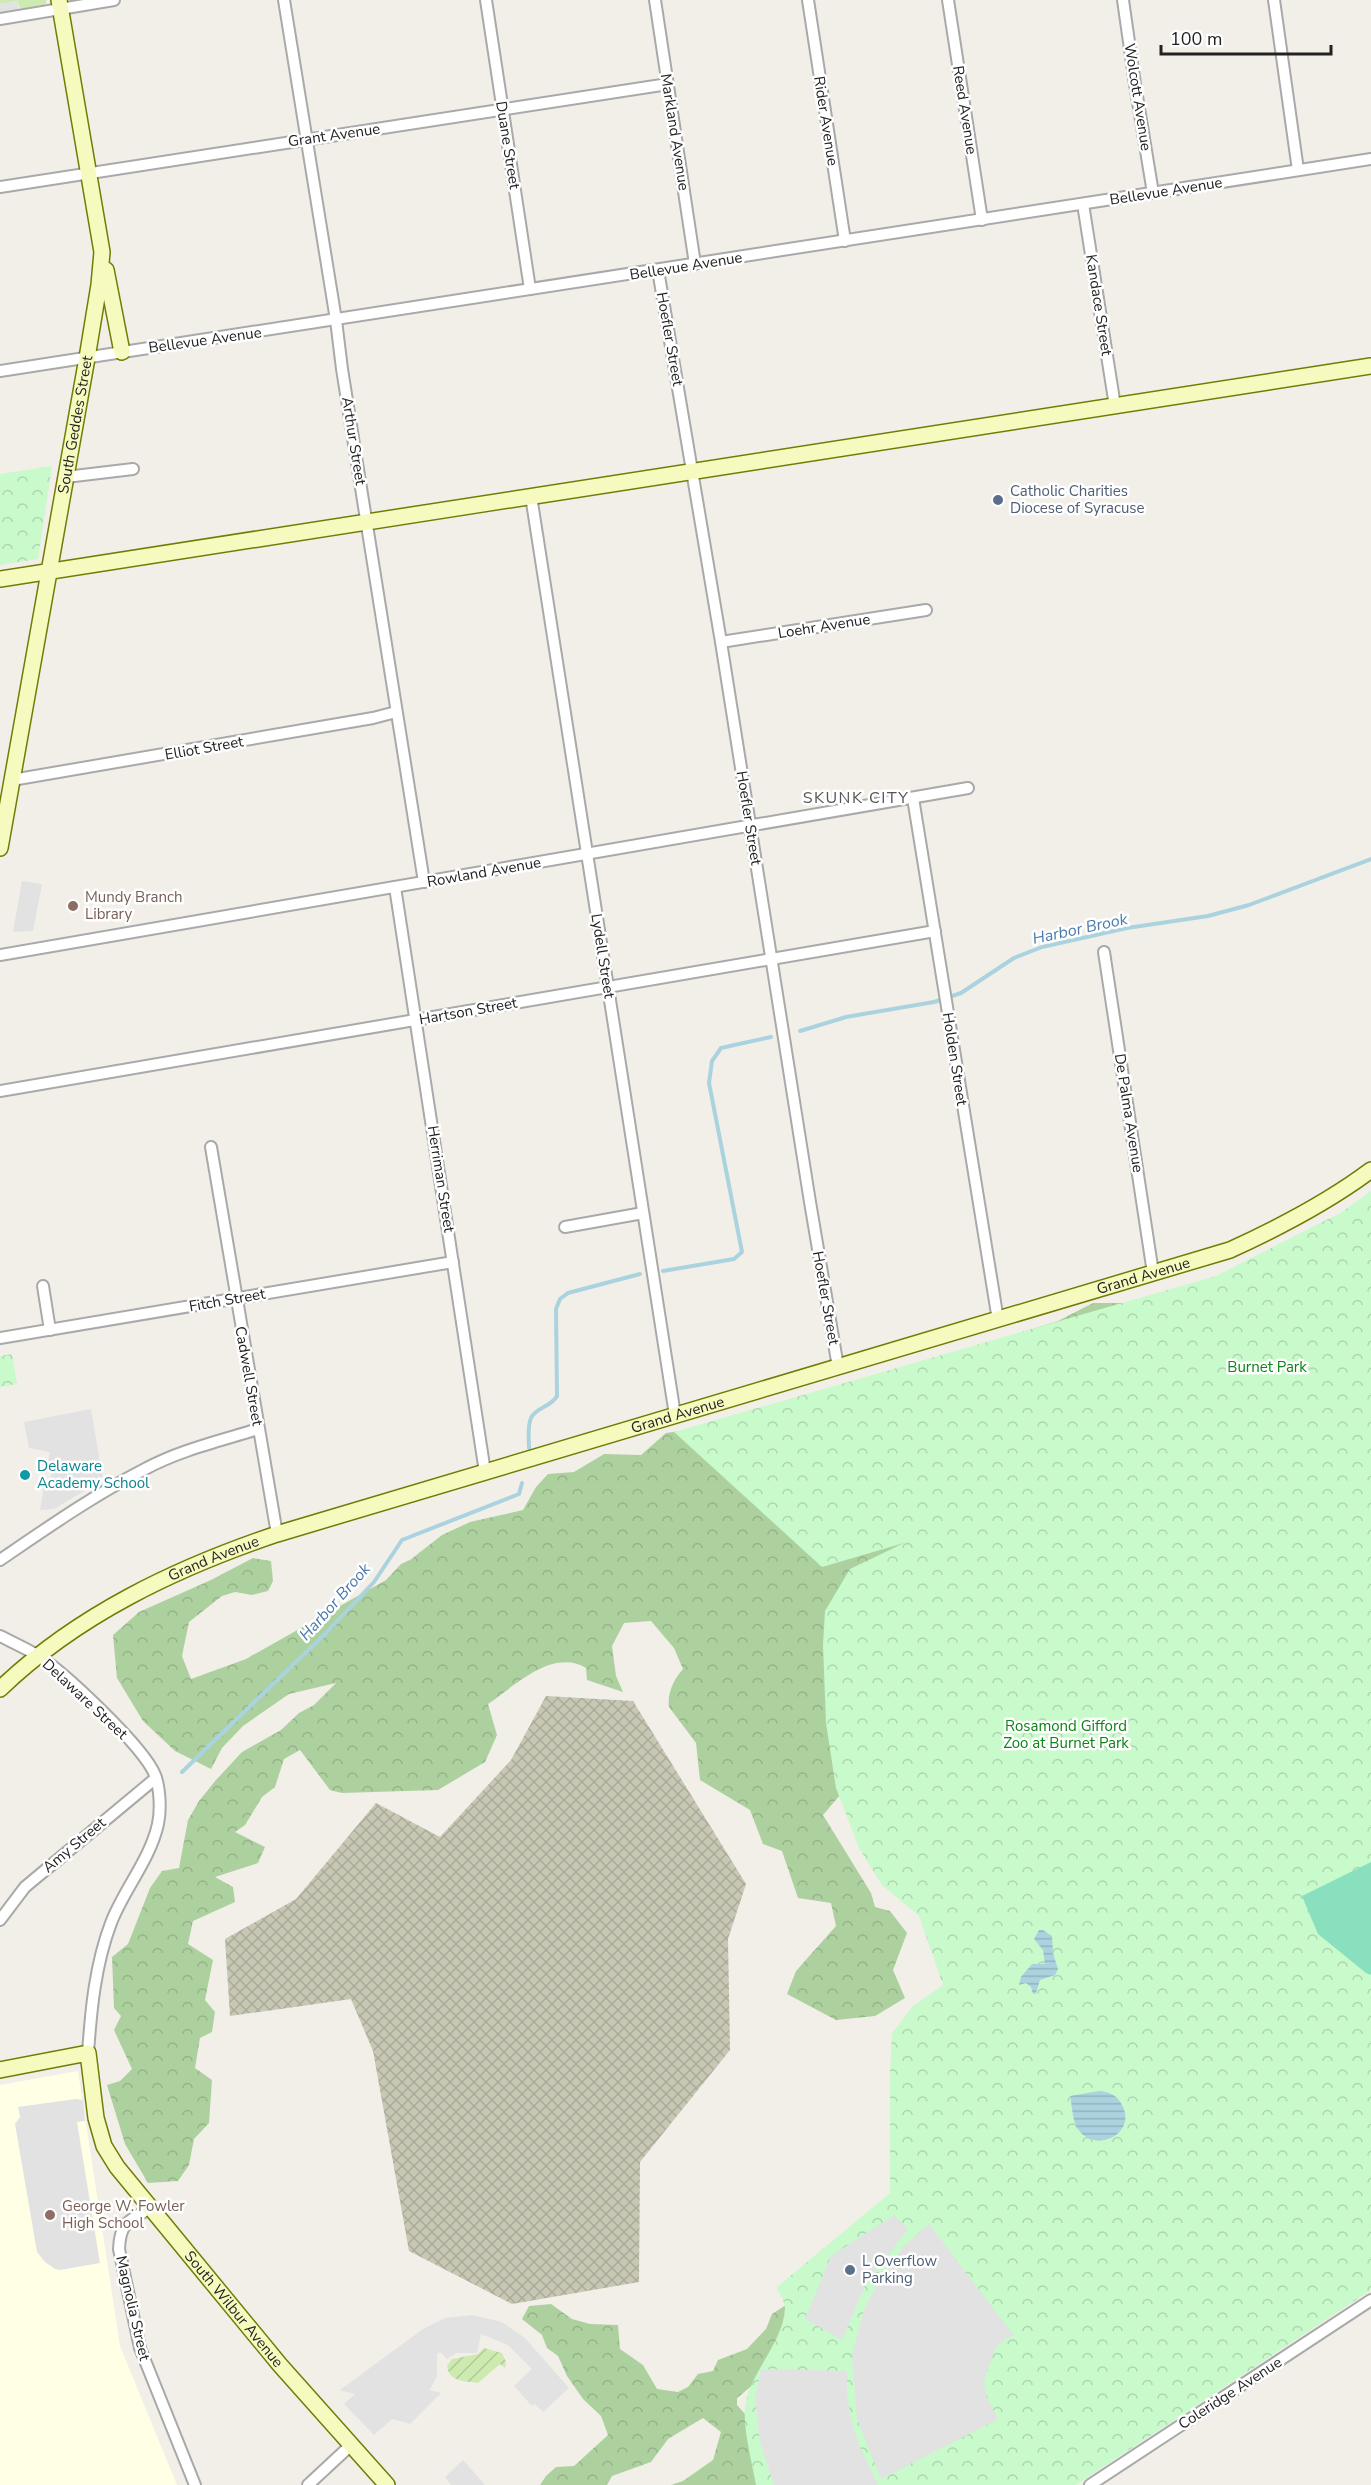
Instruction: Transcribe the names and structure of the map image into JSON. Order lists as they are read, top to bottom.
{
  "streets": {
    "main road": ["South Geddes Street", "Grand Avenue", "South Wilbur Avenue"],
    "street": [
      "Wolcott Avenue",
      "Reed Avenue",
      "Rider Avenue",
      "Markland Avenue",
      "Grant Avenue",
      "Duane Street",
      "Bellevue Avenue",
      "Kandace Street",
      "Hoefler Street",
      "Arthur Street",
      "Loehr Avenue",
      "Elliot Street",
      "Rowland Avenue",
      "Lydell Street",
      "Hartson Street",
      "Holden Street",
      "De Palma Avenue",
      "Herriman Street",
      "Fitch Street",
      "Cadwell Street",
      "Delaware Street",
      "Amy Street",
      "Magnolia Street",
      "Coleridge Avenue"
    ]
  },
  "crossings": [
    ["Wolcott Avenue", "Bellevue Avenue"],
    ["Reed Avenue", "Bellevue Avenue"],
    ["Rider Avenue", "Bellevue Avenue"],
    ["Markland Avenue", "Grant Avenue"],
    ["Markland Avenue", "Bellevue Avenue"],
    ["Grant Avenue", "Duane Street"],
    ["Grant Avenue", "South Geddes Street"],
    ["Grant Avenue", "Arthur Street"],
    ["Duane Street", "Bellevue Avenue"],
    ["Bellevue Avenue", "Kandace Street"],
    ["Bellevue Avenue", "Hoefler Street"],
    ["Bellevue Avenue", "South Geddes Street"],
    ["Bellevue Avenue", "Arthur Street"],
    ["Hoefler Street", "Loehr Avenue"],
    ["Hoefler Street", "Rowland Avenue"],
    ["Hoefler Street", "Hartson Street"],
    ["Hoefler Street", "Grand Avenue"],
    ["South Geddes Street", "Elliot Street"],
    ["Arthur Street", "Elliot Street"],
    ["Arthur Street", "Rowland Avenue"],
    ["Rowland Avenue", "Lydell Street"],
    ["Rowland Avenue", "Holden Street"],
    ["Rowland Avenue", "Herriman Street"],
    ["Lydell Street", "Hartson Street"],
    ["Lydell Street", "Grand Avenue"],
    ["Hartson Street", "Holden Street"],
    ["Hartson Street", "Herriman Street"],
    ["Holden Street", "Grand Avenue"],
    ["De Palma Avenue", "Grand Avenue"],
    ["Herriman Street", "Grand Avenue"],
    ["Herriman Street", "Fitch Street"],
    ["Grand Avenue", "Cadwell Street"],
    ["Grand Avenue", "Delaware Street"],
    ["Fitch Street", "Cadwell Street"],
    ["Delaware Street", "Amy Street"],
    ["Delaware Street", "South Wilbur Avenue"],
    ["Amy Street", "South Wilbur Avenue"],
    ["Magnolia Street", "South Wilbur Avenue"]
  ],
  "districts": ["SKUNK CITY"],
  "water": ["Harbor Brook"],
  "parks": ["Burnet Park", "Rosamond Gifford Zoo at Burnet Park"],
  "places": [
    "Catholic Charities Diocese of Syracuse",
    "Mundy Branch Library",
    "Delaware Academy School",
    "George W. Fowler High School",
    "L Overflow Parking"
  ],
  "scale_bar": "100 m"
}
